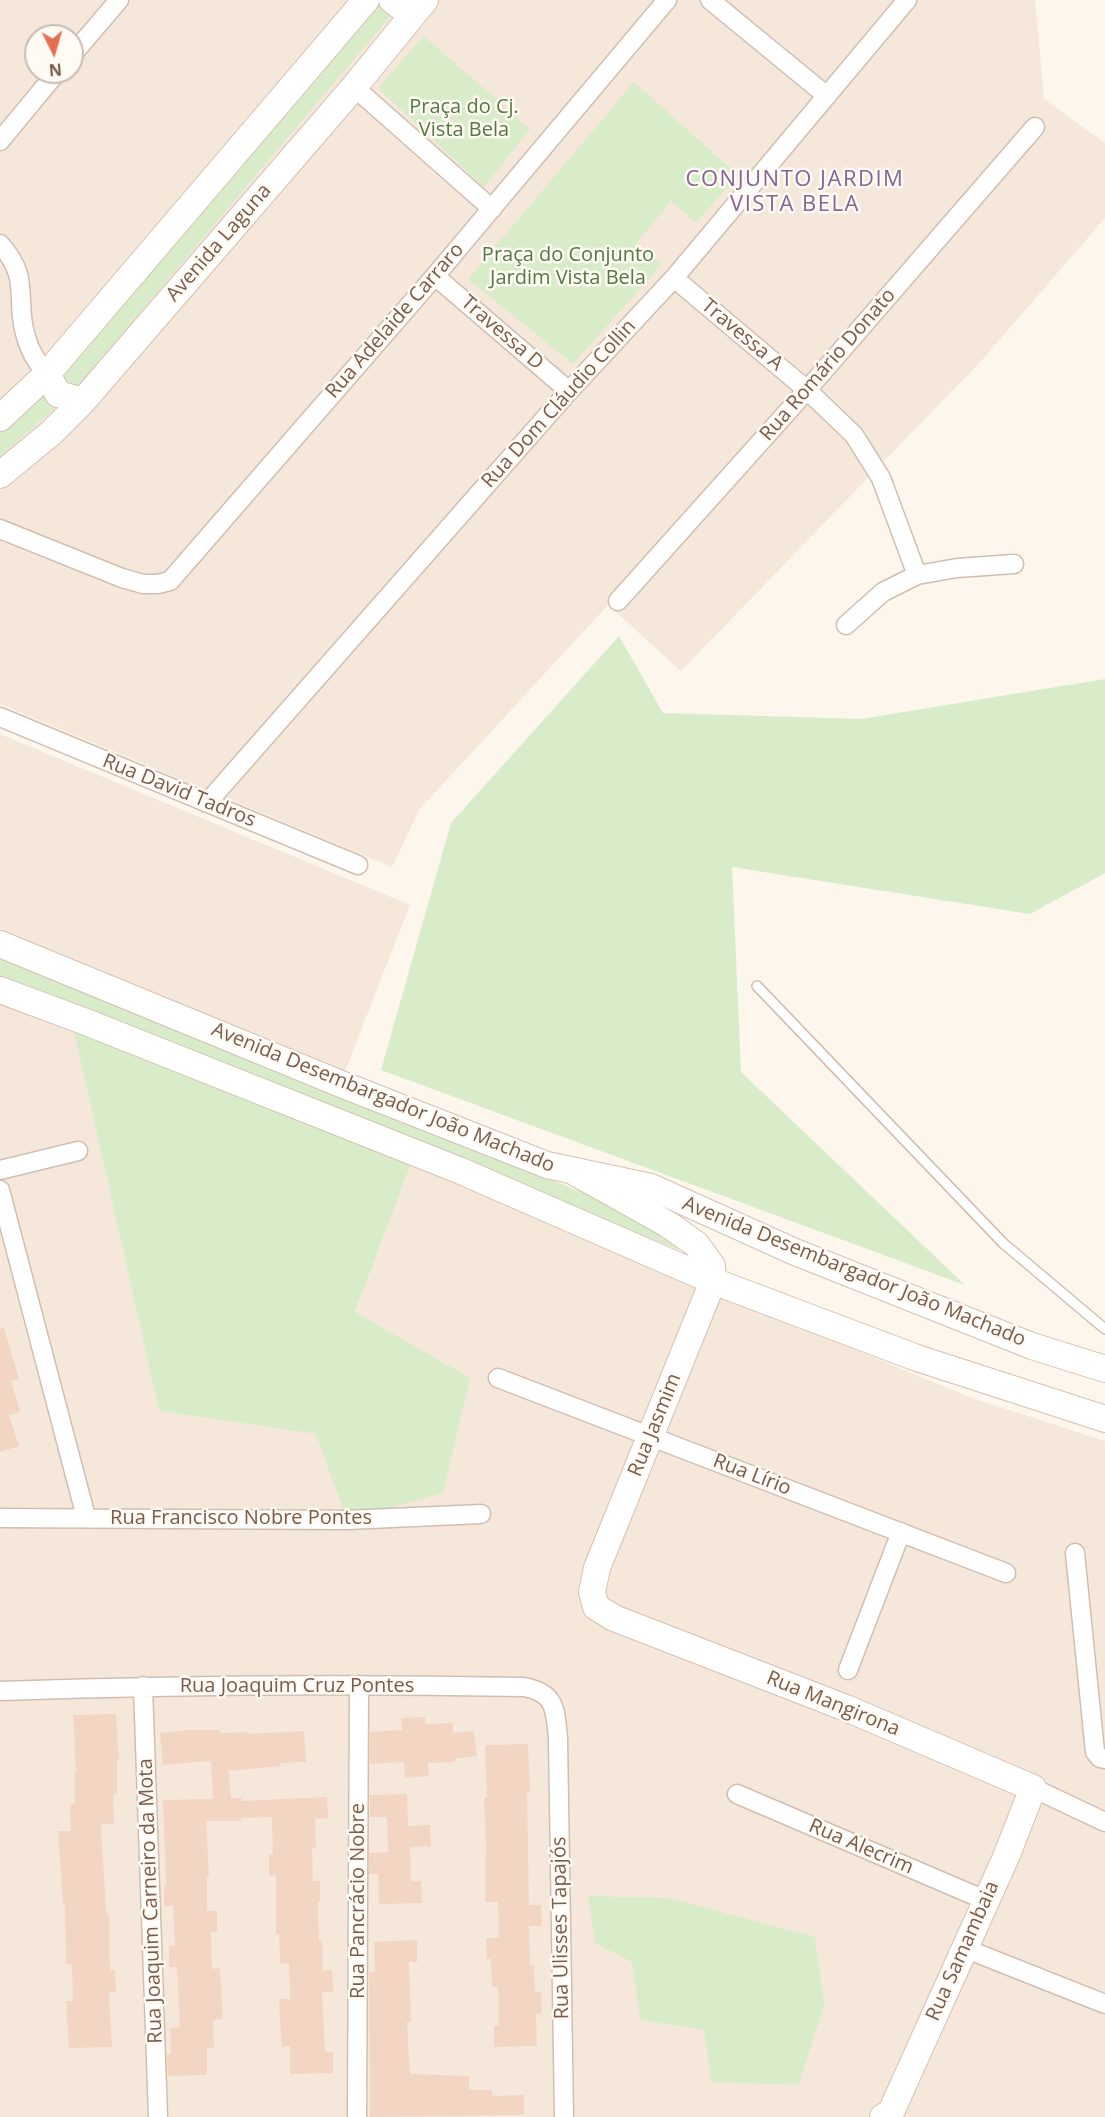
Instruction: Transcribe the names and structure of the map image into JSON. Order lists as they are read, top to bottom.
{
  "streets": {
    "street": [
      "Avenida Laguna",
      "Rua Adelaide Carraro",
      "Travessa D",
      "Travessa A",
      "Rua Romário Donato",
      "Rua Dom Cláudio Collin",
      "Rua David Tadros",
      "Avenida Desembargador João Machado",
      "Rua Jasmim",
      "Rua Lírio",
      "Rua Francisco Nobre Pontes",
      "Rua Joaquim Cruz Pontes",
      "Rua Mangirona",
      "Rua Alecrim",
      "Rua Joaquim Carneiro da Mota",
      "Rua Pancrácio Nobre",
      "Rua Ulisses Tapajós",
      "Rua Samambaia"
    ]
  },
  "crossings": [
    ["Rua Adelaide Carraro", "Travessa D"],
    ["Travessa D", "Rua Dom Cláudio Collin"],
    ["Travessa A", "Rua Romário Donato"],
    ["Travessa A", "Rua Dom Cláudio Collin"],
    ["Rua Dom Cláudio Collin", "Rua David Tadros"],
    ["Avenida Desembargador João Machado", "Rua Jasmim"],
    ["Rua Jasmim", "Rua Lírio"],
    ["Rua Jasmim", "Rua Mangirona"],
    ["Rua Joaquim Cruz Pontes", "Rua Joaquim Carneiro da Mota"],
    ["Rua Joaquim Cruz Pontes", "Rua Pancrácio Nobre"],
    ["Rua Joaquim Cruz Pontes", "Rua Ulisses Tapajós"],
    ["Rua Mangirona", "Rua Samambaia"],
    ["Rua Alecrim", "Rua Samambaia"]
  ],
  "districts": ["CONJUNTO JARDIM VISTA BELA"],
  "parks": ["Praça do Cj. Vista Bela", "Praça do Conjunto Jardim Vista Bela"],
  "north": "bottom"
}
